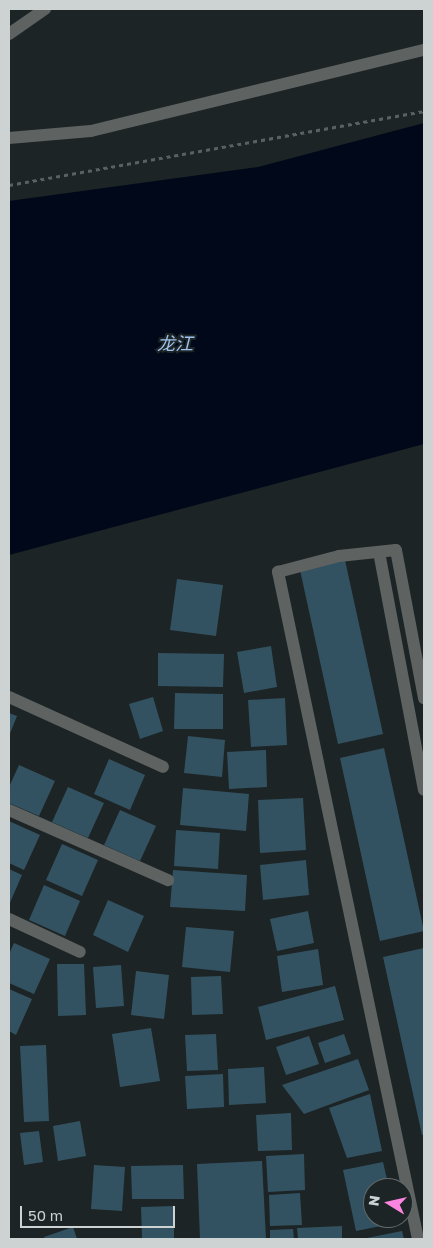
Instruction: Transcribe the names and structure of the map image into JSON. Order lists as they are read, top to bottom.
{
  "water": ["龙江"],
  "scale_bar": "50 m",
  "north": "left"
}
